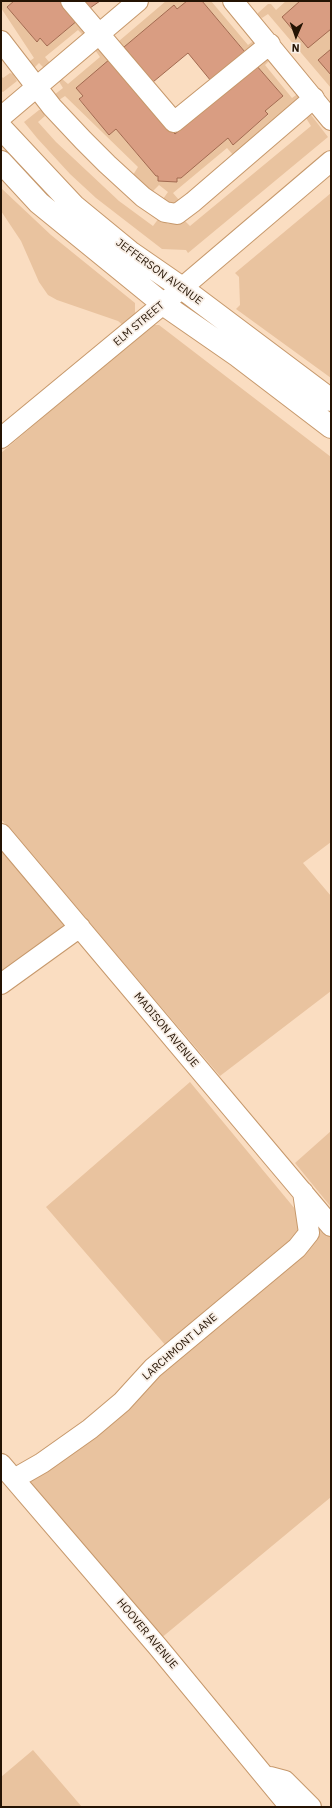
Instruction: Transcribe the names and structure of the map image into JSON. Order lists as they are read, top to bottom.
{
  "streets": {
    "main road": ["JEFFERSON AVENUE"],
    "street": [
      "ELM STREET",
      "MADISON AVENUE",
      "LARCHMONT LANE",
      "HOOVER AVENUE"
    ]
  },
  "crossings": [
    ["JEFFERSON AVENUE", "ELM STREET"],
    ["MADISON AVENUE", "LARCHMONT LANE"],
    ["LARCHMONT LANE", "HOOVER AVENUE"]
  ],
  "north": "bottom"
}
